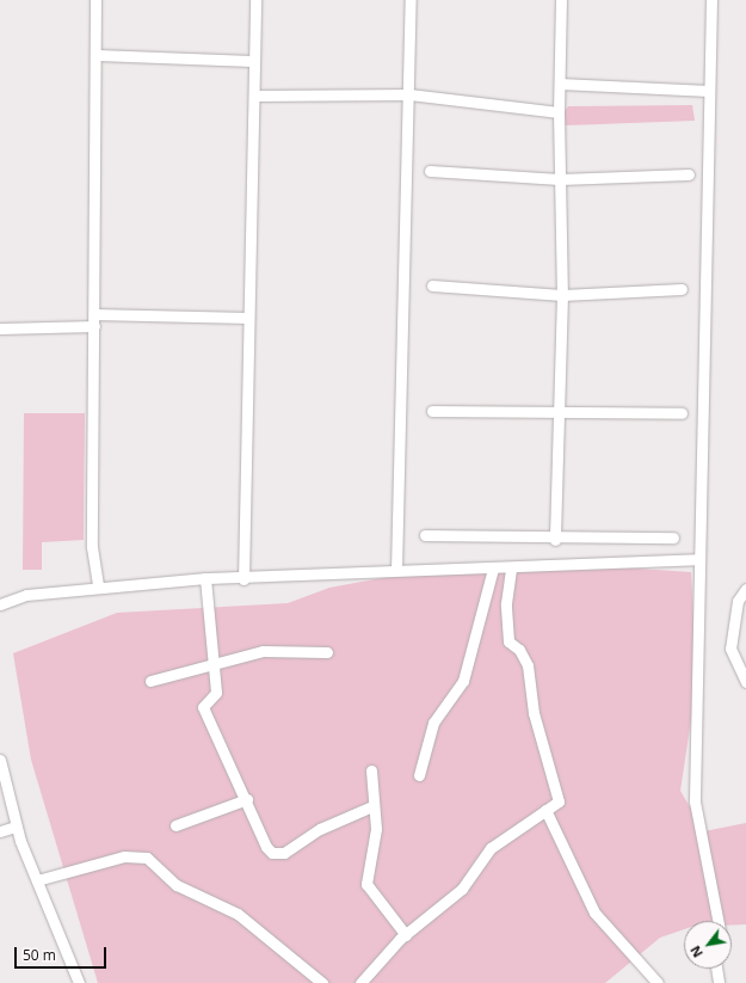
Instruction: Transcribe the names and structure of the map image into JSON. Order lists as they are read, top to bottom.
{
  "scale_bar": "50 m",
  "north": "bottom left"
}
